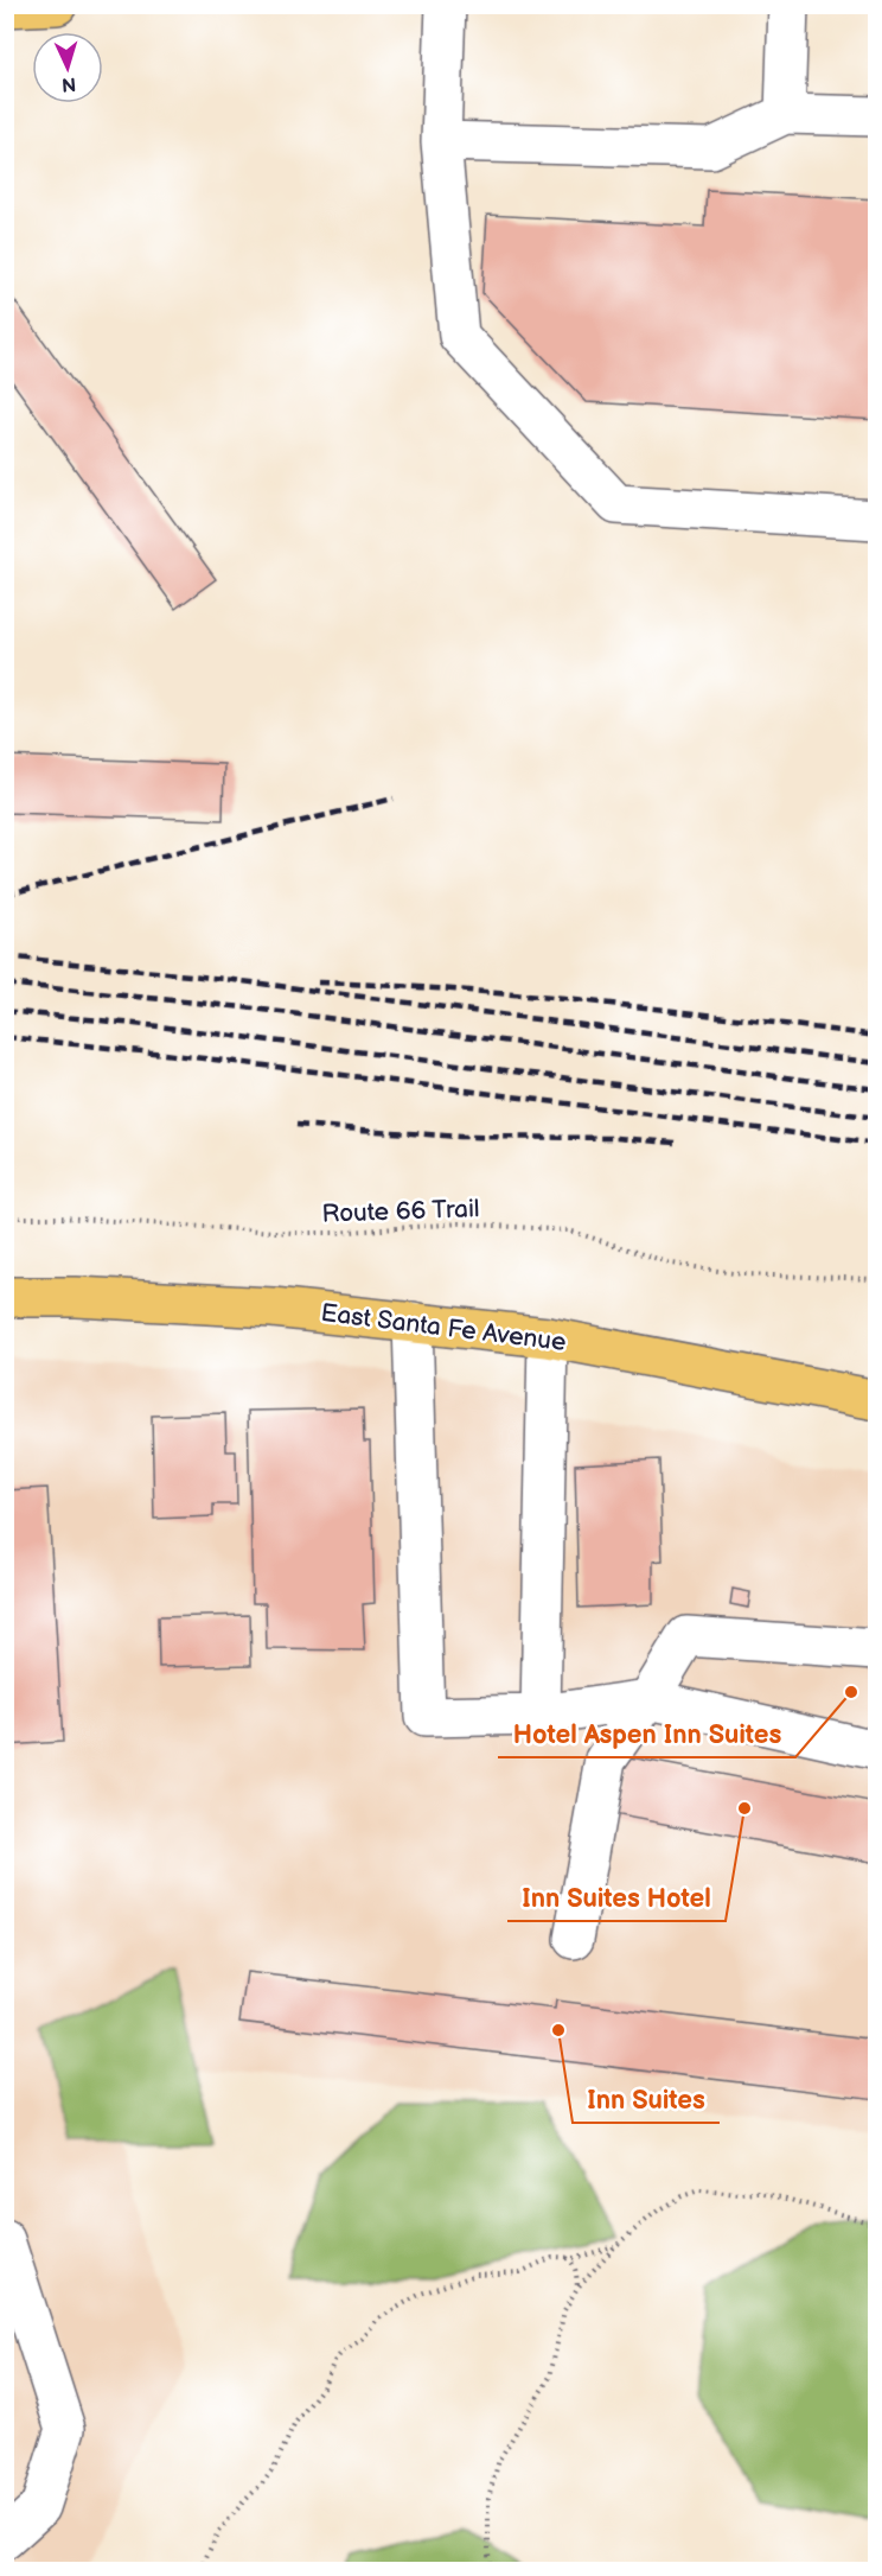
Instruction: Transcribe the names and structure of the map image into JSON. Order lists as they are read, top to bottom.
{
  "streets": {
    "main road": ["East Santa Fe Avenue"],
    "path": ["Route 66 Trail"]
  },
  "places": ["Hotel Aspen Inn Suites", "Inn Suites Hotel", "Inn Suites"],
  "north": "bottom"
}
